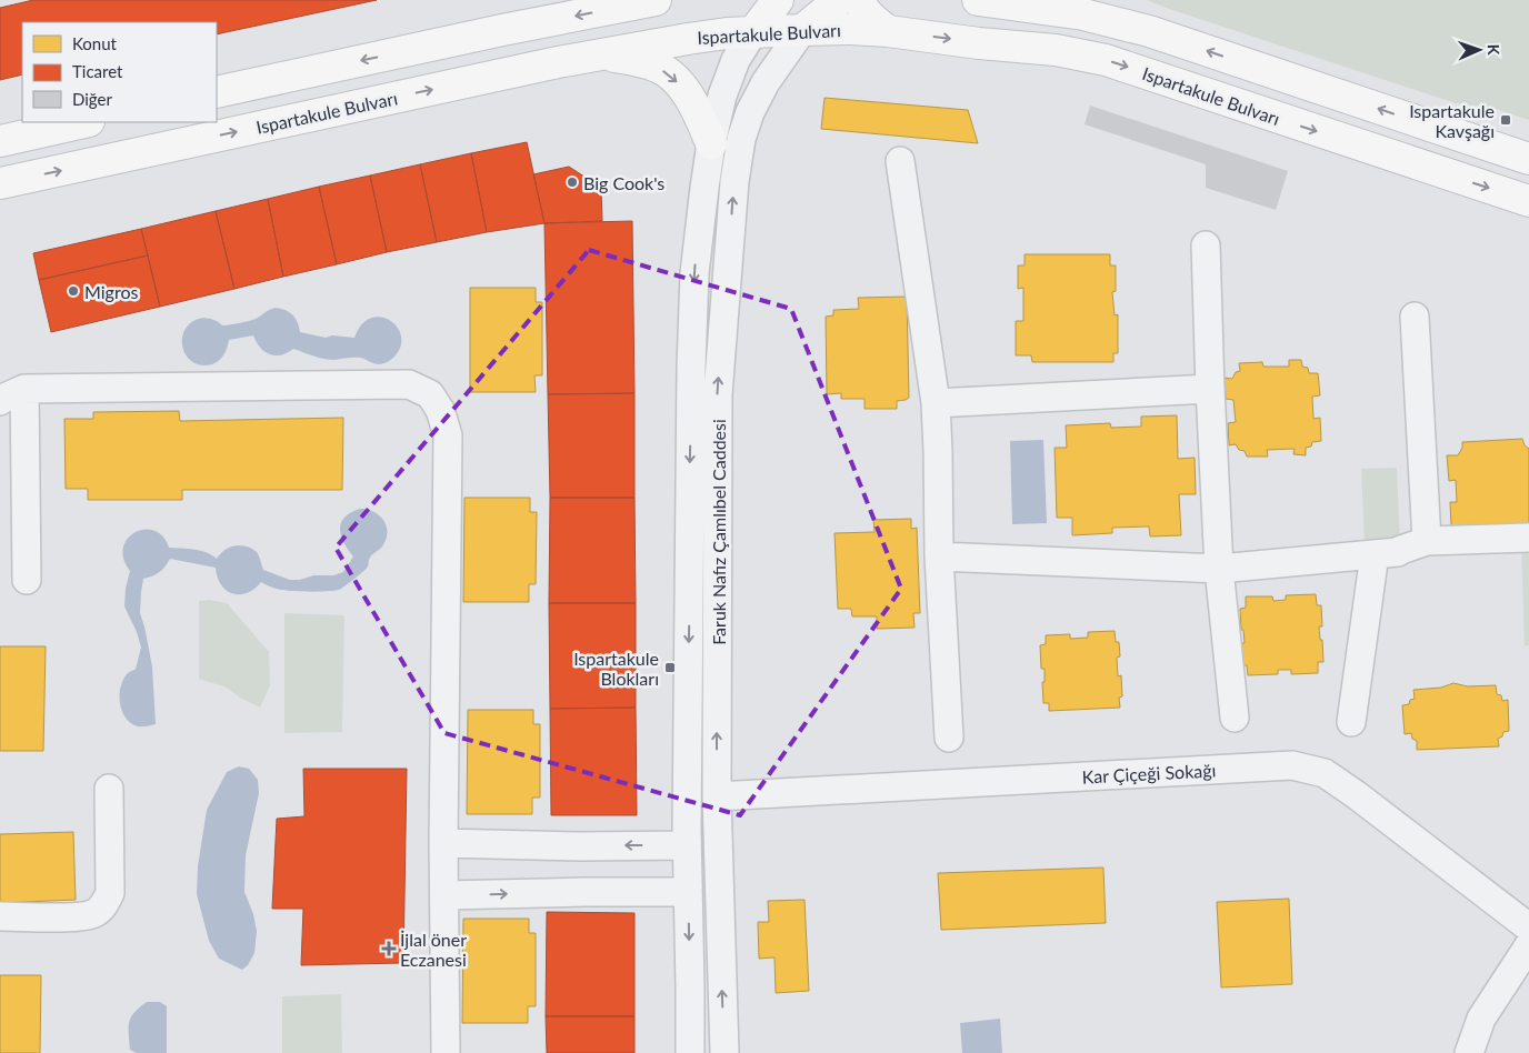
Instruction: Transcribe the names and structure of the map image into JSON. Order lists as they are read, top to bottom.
{
  "streets": {
    "main road": ["Ispartakule Bulvarı"],
    "street": ["Faruk Nafız Çamlıbel Caddesi", "Kar Çiçeği Sokağı"]
  },
  "crossings": [
    ["Ispartakule Bulvarı", "Faruk Nafız Çamlıbel Caddesi"],
    ["Faruk Nafız Çamlıbel Caddesi", "Kar Çiçeği Sokağı"]
  ],
  "places": {
    "transit": ["Ispartakule Kavşağı", "Ispartakule Blokları"],
    "other": ["Big Cook's", "Migros"],
    "health": ["İjlal öner Eczanesi"]
  },
  "legend": ["Konut", "Ticaret", "Diğer"],
  "north": "right"
}
